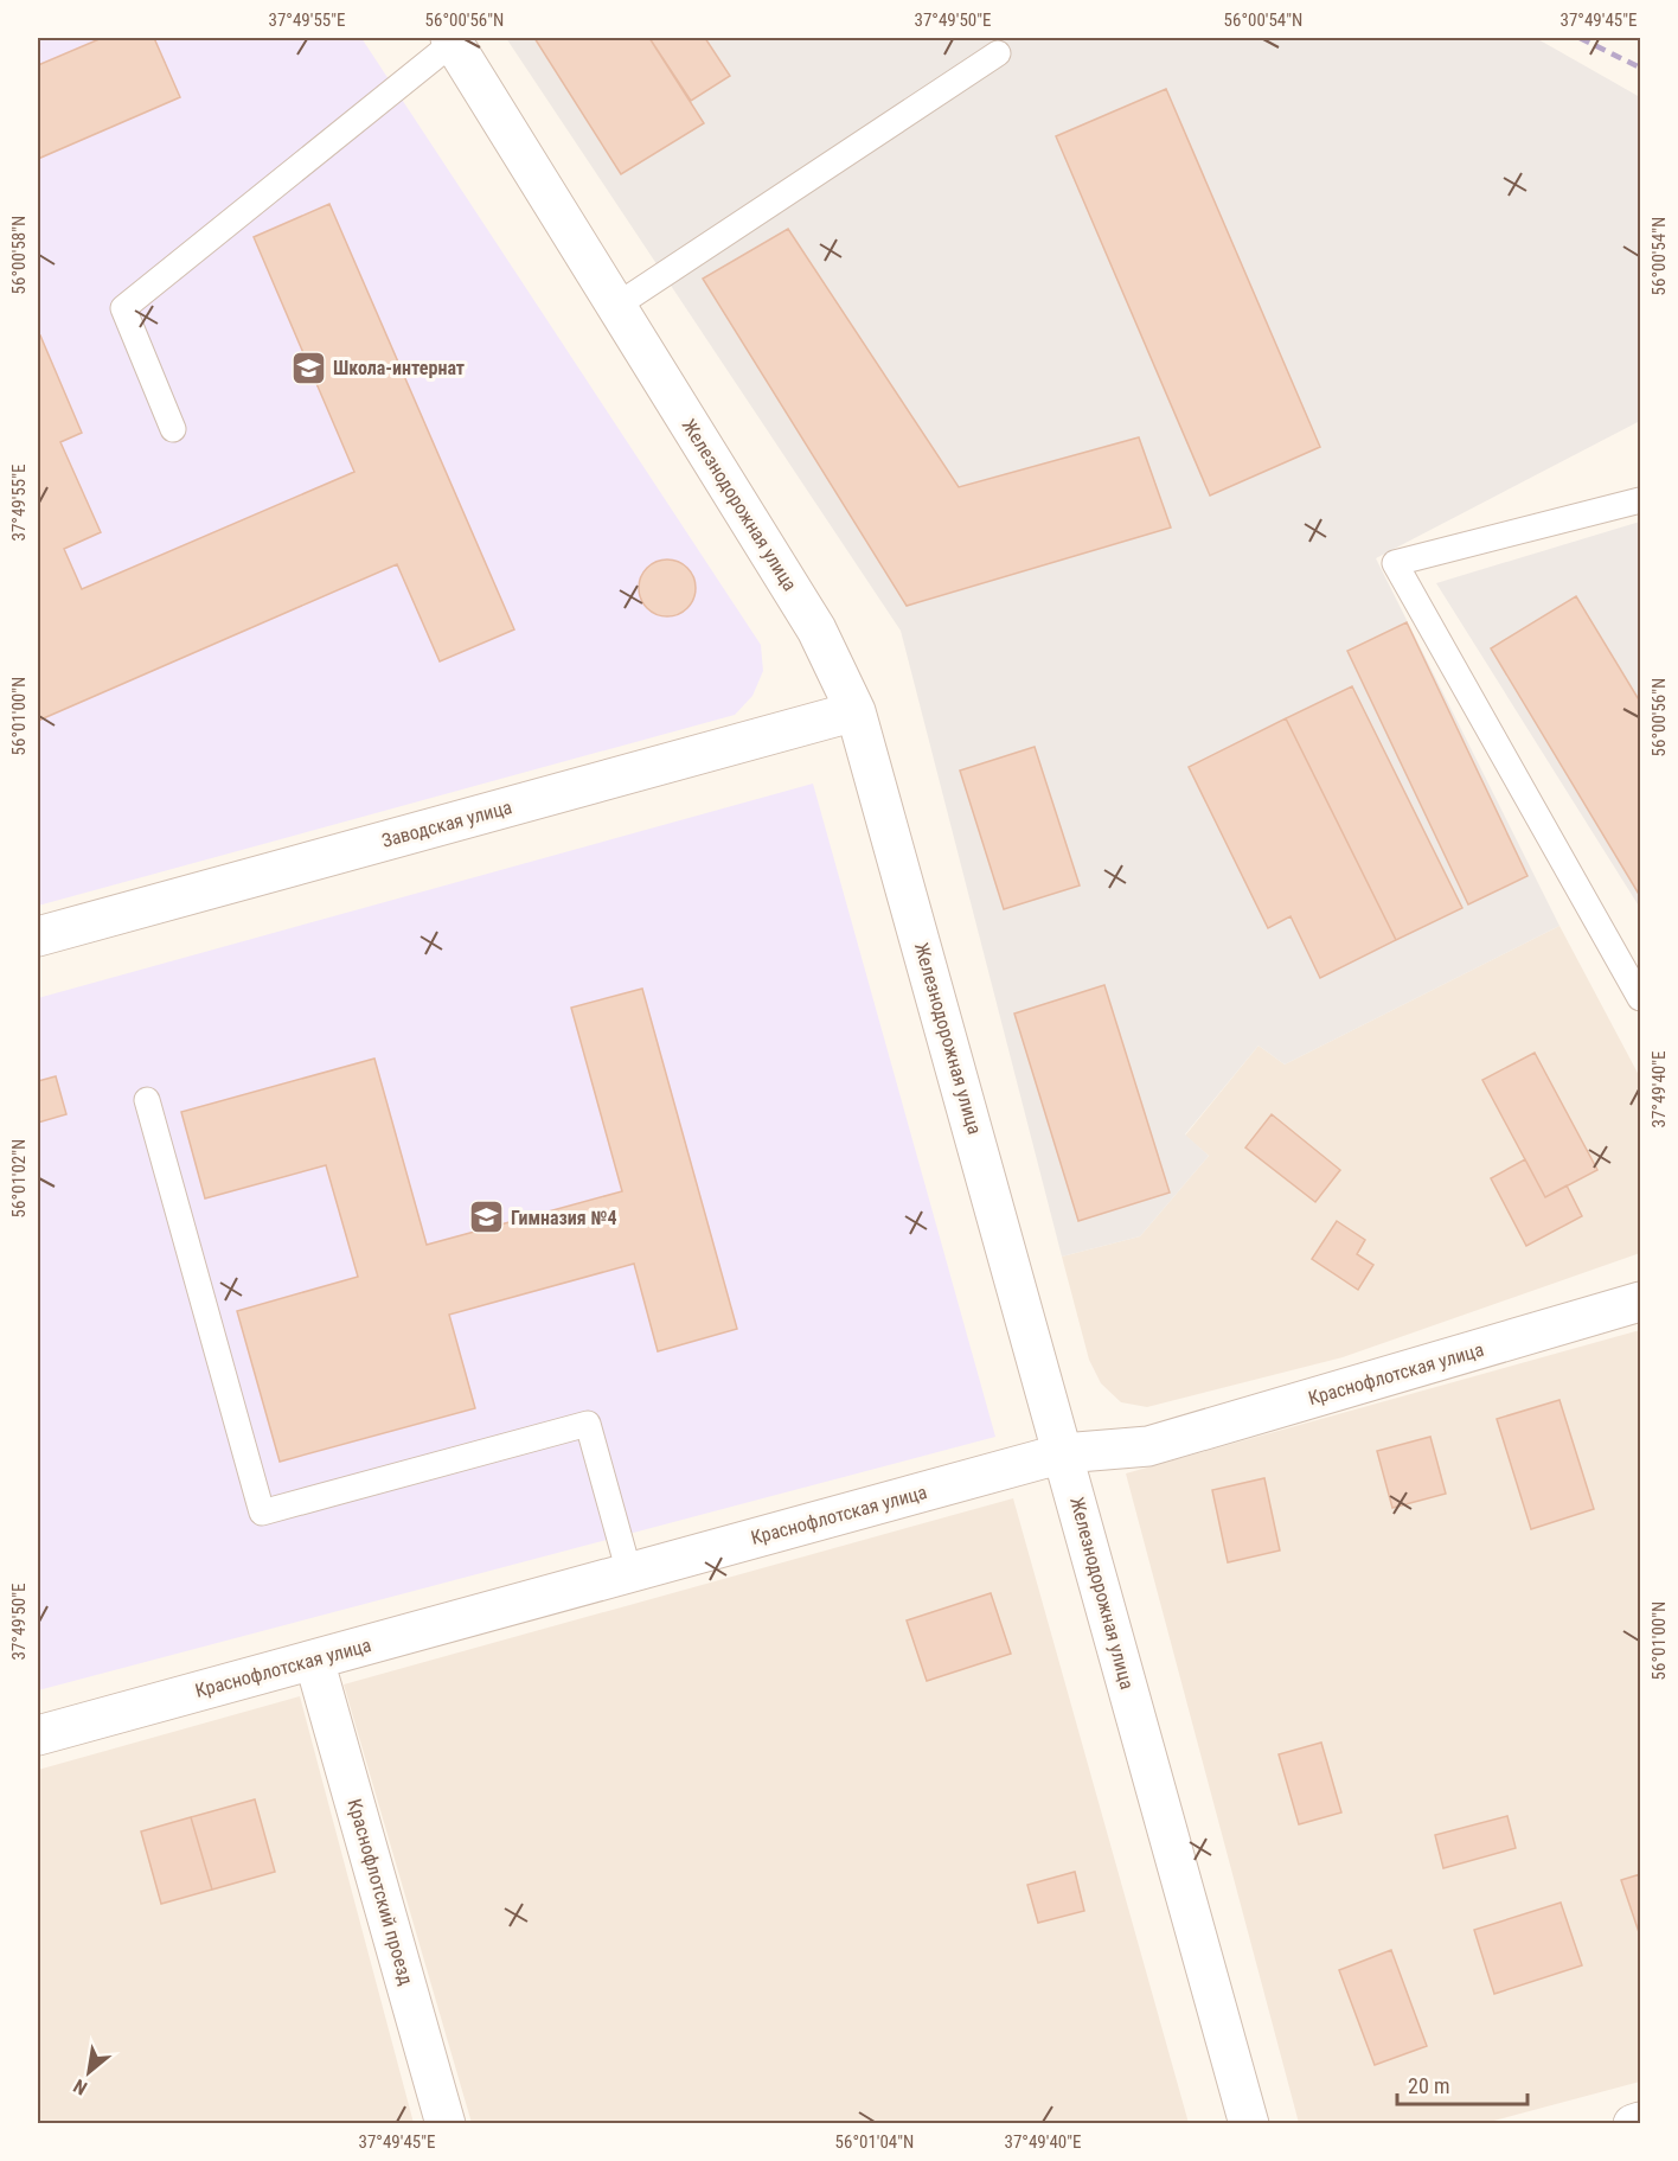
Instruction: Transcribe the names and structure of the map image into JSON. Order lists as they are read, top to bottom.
{
  "streets": {
    "street": [
      "Железнодорожная улица",
      "Заводская улица",
      "Краснофлотская улица",
      "Краснофлотский проезд"
    ]
  },
  "crossings": [
    ["Железнодорожная улица", "Заводская улица"],
    ["Железнодорожная улица", "Краснофлотская улица"],
    ["Краснофлотская улица", "Краснофлотский проезд"]
  ],
  "places": {
    "school or university": ["Школа-интернат", "Гимназия №4"]
  },
  "scale_bar": "20 m",
  "north": "bottom left",
  "coordinates": [
    "37°49'55\"E",
    "56°00'56\"N",
    "37°49'50\"E",
    "56°00'54\"N",
    "37°49'45\"E",
    "56°00'58\"N",
    "56°01'00\"N",
    "37°49'40\"E",
    "56°01'02\"N",
    "56°01'04\"N"
  ]
}
